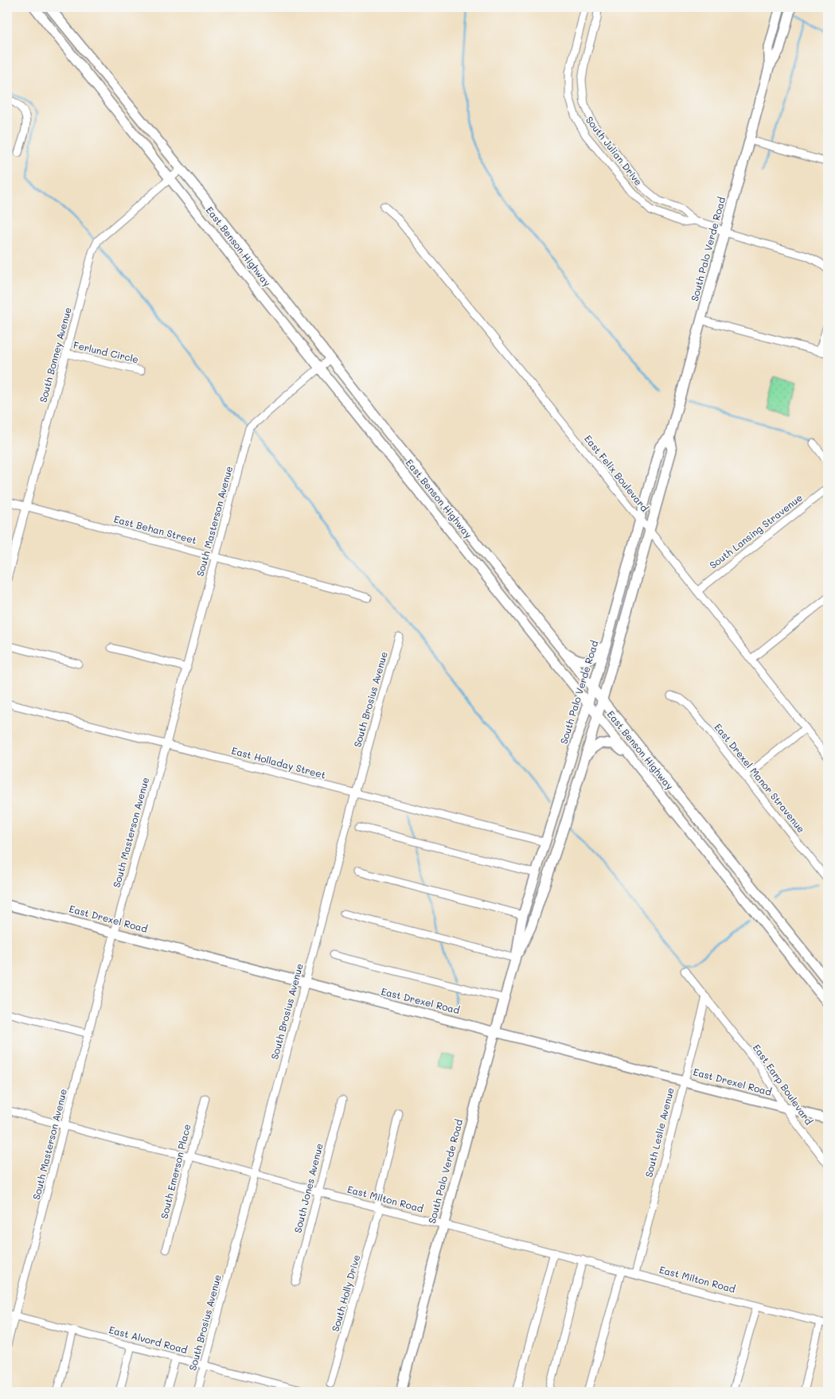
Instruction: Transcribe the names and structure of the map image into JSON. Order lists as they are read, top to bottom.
{
  "streets": {
    "main road": ["East Benson Highway", "South Palo Verde Road", "East Drexel Road"],
    "street": [
      "South Julian Drive",
      "Ferlund Circle",
      "South Bonney Avenue",
      "East Felix Boulevard",
      "South Masterson Avenue",
      "East Behan Street",
      "South Lansing Stravenue",
      "South Brosius Avenue",
      "East Holladay Street",
      "East Drexel Manor Stravenue",
      "East Earp Boulevard",
      "South Leslie Avenue",
      "South Emerson Place",
      "South Jones Avenue",
      "East Milton Road",
      "South Holly Drive",
      "East Alvord Road"
    ]
  },
  "crossings": [
    ["South Julian Drive", "South Palo Verde Road"],
    ["East Benson Highway", "South Palo Verde Road"],
    ["East Benson Highway", "South Bonney Avenue"],
    ["East Benson Highway", "South Masterson Avenue"],
    ["South Palo Verde Road", "East Felix Boulevard"],
    ["South Palo Verde Road", "East Holladay Street"],
    ["South Palo Verde Road", "East Drexel Road"],
    ["South Palo Verde Road", "East Milton Road"],
    ["Ferlund Circle", "South Bonney Avenue"],
    ["South Bonney Avenue", "East Behan Street"],
    ["East Felix Boulevard", "South Lansing Stravenue"],
    ["South Masterson Avenue", "East Behan Street"],
    ["South Masterson Avenue", "East Holladay Street"],
    ["South Masterson Avenue", "East Drexel Road"],
    ["South Masterson Avenue", "East Milton Road"],
    ["South Masterson Avenue", "East Alvord Road"],
    ["South Brosius Avenue", "East Holladay Street"],
    ["South Brosius Avenue", "East Drexel Road"],
    ["South Brosius Avenue", "East Milton Road"],
    ["South Brosius Avenue", "East Alvord Road"],
    ["East Drexel Road", "East Earp Boulevard"],
    ["East Drexel Road", "South Leslie Avenue"],
    ["East Earp Boulevard", "South Leslie Avenue"],
    ["South Leslie Avenue", "East Milton Road"],
    ["South Emerson Place", "East Milton Road"],
    ["South Jones Avenue", "East Milton Road"],
    ["East Milton Road", "South Holly Drive"]
  ]
}
